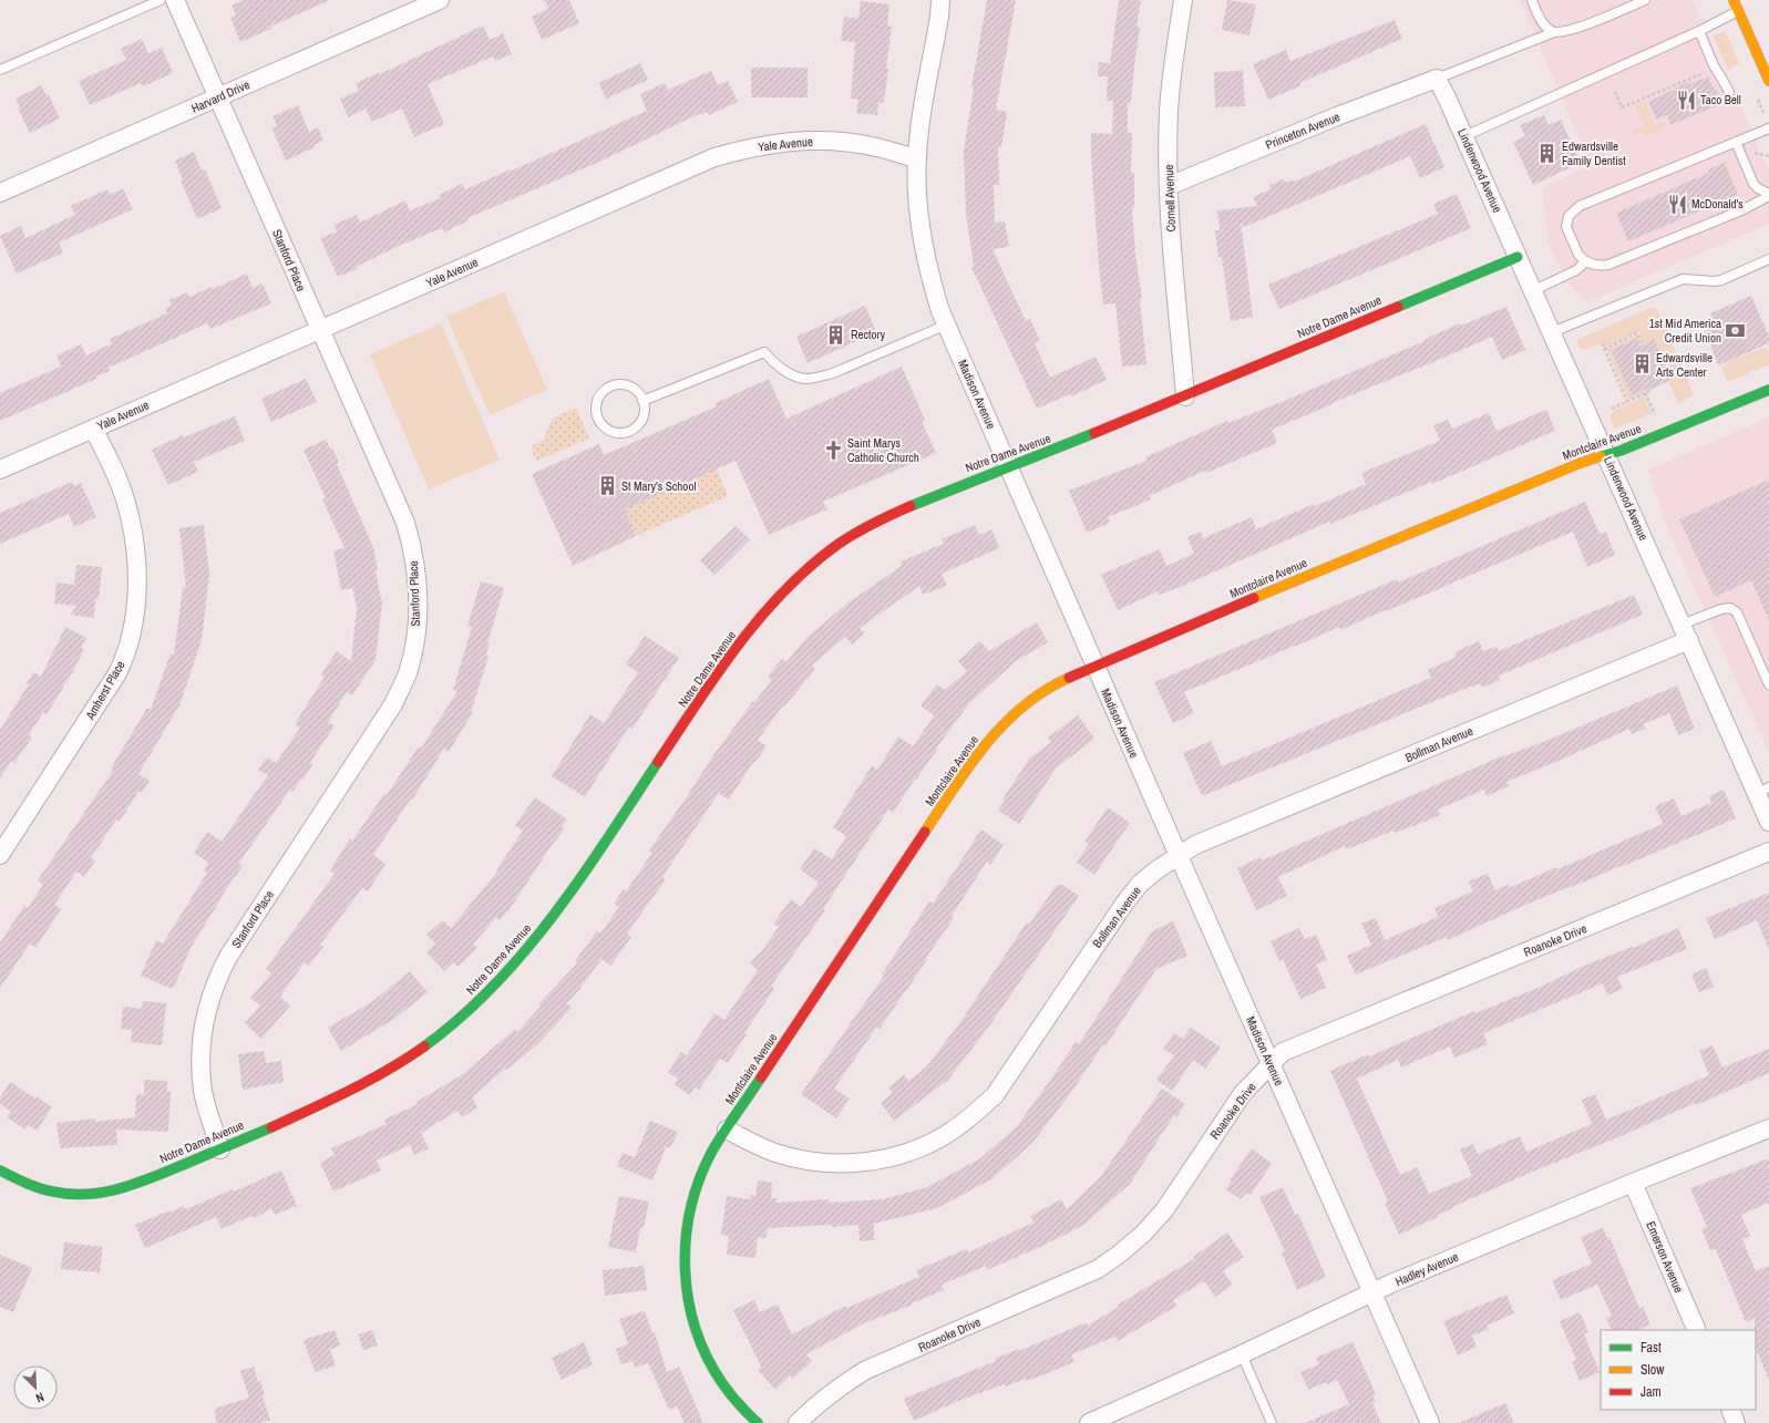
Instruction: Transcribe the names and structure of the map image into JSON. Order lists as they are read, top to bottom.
{
  "streets": {
    "street": [
      "Harvard Drive",
      "Princeton Avenue",
      "Yale Avenue",
      "Lindenwood Avenue",
      "Cornell Avenue",
      "Stanford Place",
      "Notre Dame Avenue",
      "Madison Avenue",
      "Montclaire Avenue",
      "Amherst Place",
      "Bollman Avenue",
      "Roanoke Drive",
      "Emerson Avenue",
      "Hadley Avenue"
    ]
  },
  "crossings": [
    ["Harvard Drive", "Stanford Place"],
    ["Princeton Avenue", "Lindenwood Avenue"],
    ["Princeton Avenue", "Cornell Avenue"],
    ["Yale Avenue", "Stanford Place"],
    ["Yale Avenue", "Madison Avenue"],
    ["Yale Avenue", "Amherst Place"],
    ["Lindenwood Avenue", "Notre Dame Avenue"],
    ["Lindenwood Avenue", "Montclaire Avenue"],
    ["Lindenwood Avenue", "Bollman Avenue"],
    ["Cornell Avenue", "Notre Dame Avenue"],
    ["Stanford Place", "Notre Dame Avenue"],
    ["Notre Dame Avenue", "Madison Avenue"],
    ["Madison Avenue", "Montclaire Avenue"],
    ["Madison Avenue", "Bollman Avenue"],
    ["Madison Avenue", "Roanoke Drive"],
    ["Madison Avenue", "Hadley Avenue"],
    ["Montclaire Avenue", "Bollman Avenue"],
    ["Emerson Avenue", "Hadley Avenue"]
  ],
  "places": {
    "restaurant": ["Taco Bell", "McDonald's"],
    "building": [
      "Edwardsville Family Dentist",
      "Rectory",
      "Edwardsville Arts Center",
      "St Mary's School"
    ],
    "bank": ["1st Mid America Credit Union"],
    "church": ["Saint Marys Catholic Church"]
  },
  "legend": ["Fast", "Slow", "Jam"],
  "north": "bottom right"
}
